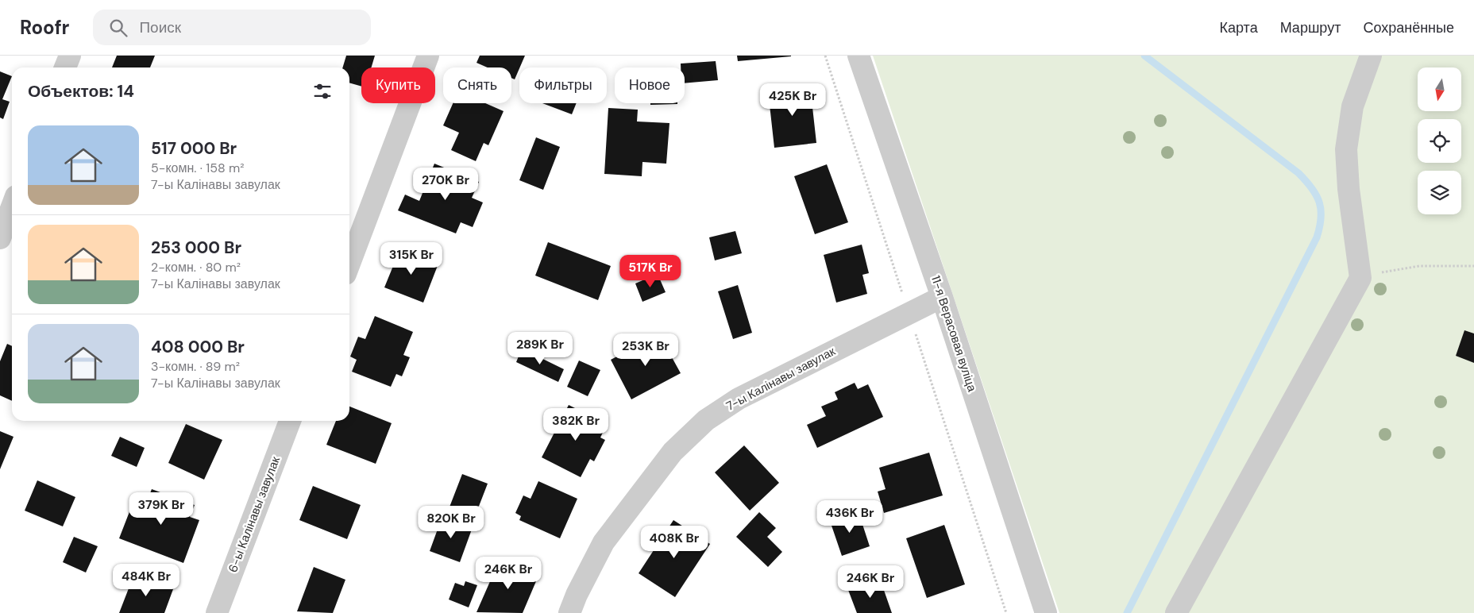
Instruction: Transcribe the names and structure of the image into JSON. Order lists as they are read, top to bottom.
{
  "streets": {
    "street": ["11-я Верасовая вуліца", "7-ы Калінавы завулак", "6-ы Калінавы завулак"]
  },
  "crossings": [
    ["11-я Верасовая вуліца", "7-ы Калінавы завулак"]
  ],
  "north": "bottom",
  "page": {
    "header": "Roofr",
    "search": "Поиск",
    "nav": ["Карта", "Маршрут", "Сохранённые"],
    "chip": [
      "Купить",
      "Снять",
      "Фильтры",
      "Новое"
    ],
    "heading": "Объектов: 14",
    "price": [
      "425K Br",
      "270K Br",
      "315K Br",
      "517K Br",
      "289K Br",
      "253K Br",
      "382K Br",
      "379K Br",
      "436K Br",
      "820K Br",
      "408K Br",
      "246K Br",
      "484K Br",
      "246K Br"
    ],
    "list": [
      {
        "name": "517 000 Br",
        "note": "5-комн. · 158 m² · 7-ы Калінавы завулак"
      },
      {
        "name": "253 000 Br",
        "note": "2-комн. · 80 m² · 7-ы Калінавы завулак"
      },
      {
        "name": "408 000 Br",
        "note": "3-комн. · 89 m² · 7-ы Калінавы завулак"
      }
    ]
  }
}
